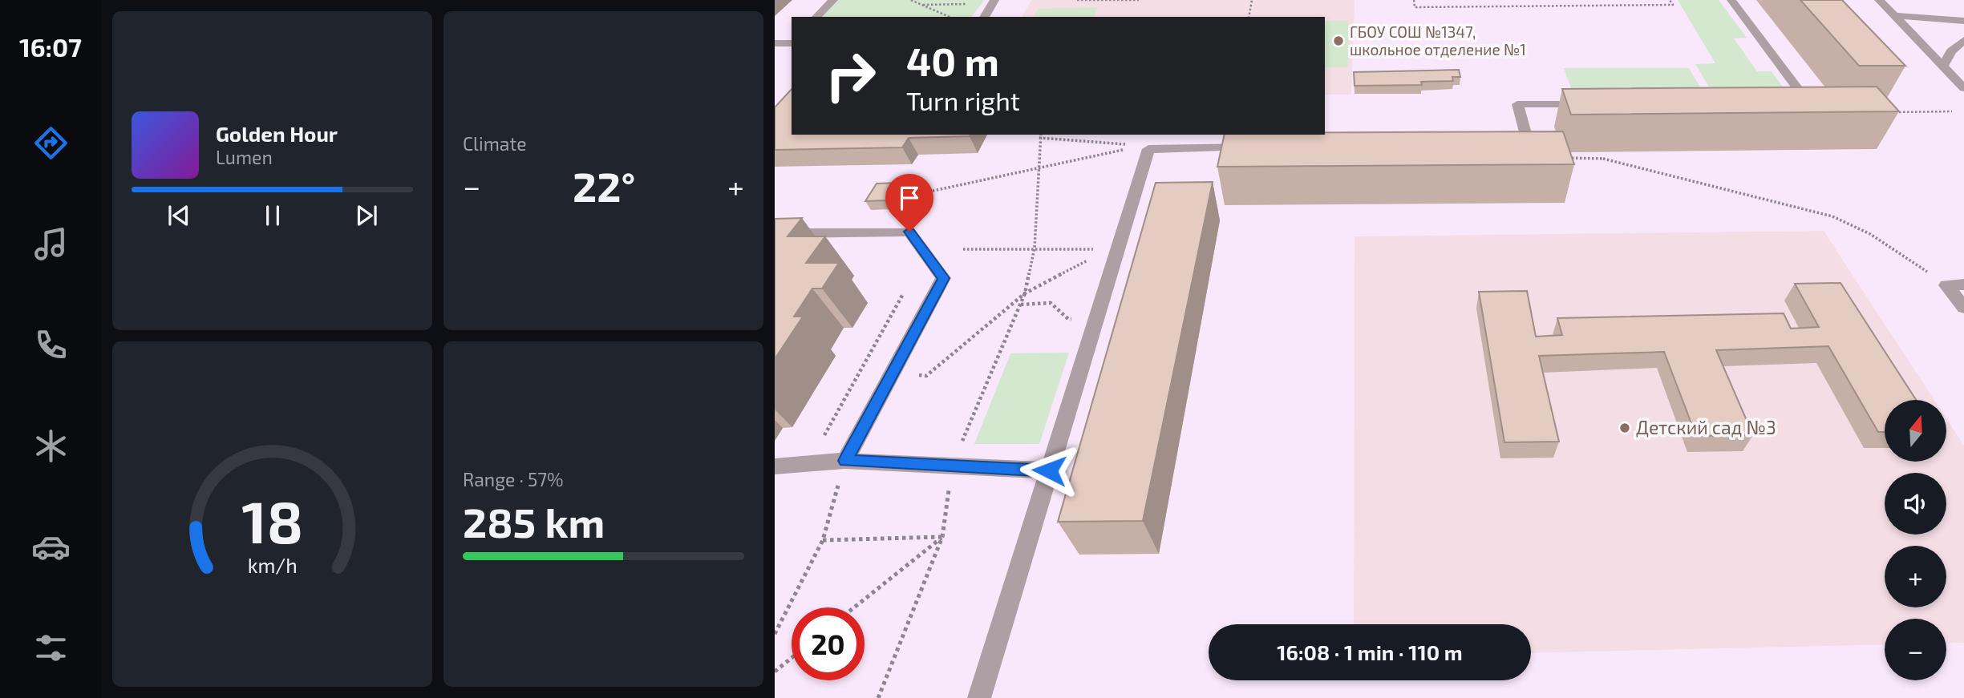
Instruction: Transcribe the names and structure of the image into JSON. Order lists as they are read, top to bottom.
{
  "places": ["ГБОУ СОШ №1347, школьное отделение №1", "Детский сад №3"],
  "north": "top",
  "page": {
    "tabs": "16:07",
    "tile": [
      "Climate",
      ["Range · 57%", "285 km"]
    ],
    "turn": ["40 m", "Turn right"],
    "song": ["Golden Hour", "Lumen"],
    "heat": ["−", "22°", "+"],
    "map_buttons": ["+", "−"],
    "limit": "20",
    "trip": "16:08 · 1 min · 110 m",
    "gauge": ["18", "km/h"]
  }
}
